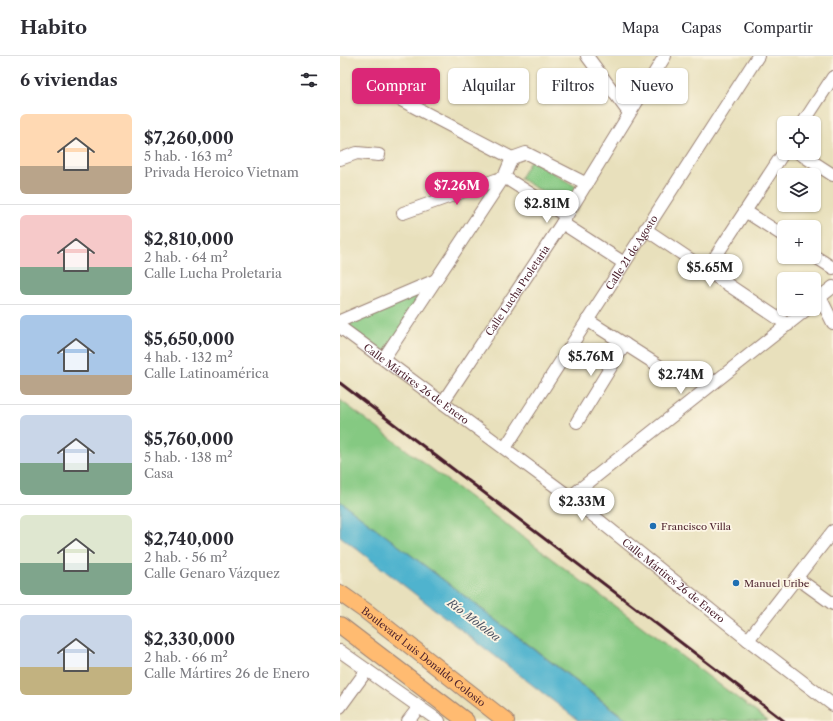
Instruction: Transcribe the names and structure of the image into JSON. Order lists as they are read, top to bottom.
{
  "streets": {
    "main road": ["Boulevard Luis Donaldo Colosio"],
    "street": ["Calle 21 de Agosto", "Calle Lucha Proletaria", "Calle Mártires 26 de Enero"]
  },
  "crossings": [
    ["Calle 21 de Agosto", "Calle Mártires 26 de Enero"],
    ["Calle Lucha Proletaria", "Calle Mártires 26 de Enero"]
  ],
  "water": ["Río Mololoa"],
  "places": ["Francisco Villa", "Manuel Uribe"],
  "page": {
    "header": "Habito",
    "nav": ["Mapa", "Capas", "Compartir"],
    "heading": "6 viviendas",
    "chip": [
      "Comprar",
      "Alquilar",
      "Filtros",
      "Nuevo"
    ],
    "list": [
      {
        "name": "$7,260,000",
        "note": "5 hab. · 163 m² · Privada Heroico Vietnam"
      },
      {
        "name": "$2,810,000",
        "note": "2 hab. · 64 m² · Calle Lucha Proletaria"
      },
      {
        "name": "$5,650,000",
        "note": "4 hab. · 132 m² · Calle Latinoamérica"
      },
      {
        "name": "$5,760,000",
        "note": "5 hab. · 138 m² · Casa"
      },
      {
        "name": "$2,740,000",
        "note": "2 hab. · 56 m² · Calle Genaro Vázquez"
      },
      {
        "name": "$2,330,000",
        "note": "2 hab. · 66 m² · Calle Mártires 26 de Enero"
      }
    ],
    "map_buttons": ["+", "−"],
    "price": [
      "$7.26M",
      "$2.81M",
      "$5.65M",
      "$5.76M",
      "$2.74M",
      "$2.33M"
    ]
  }
}
